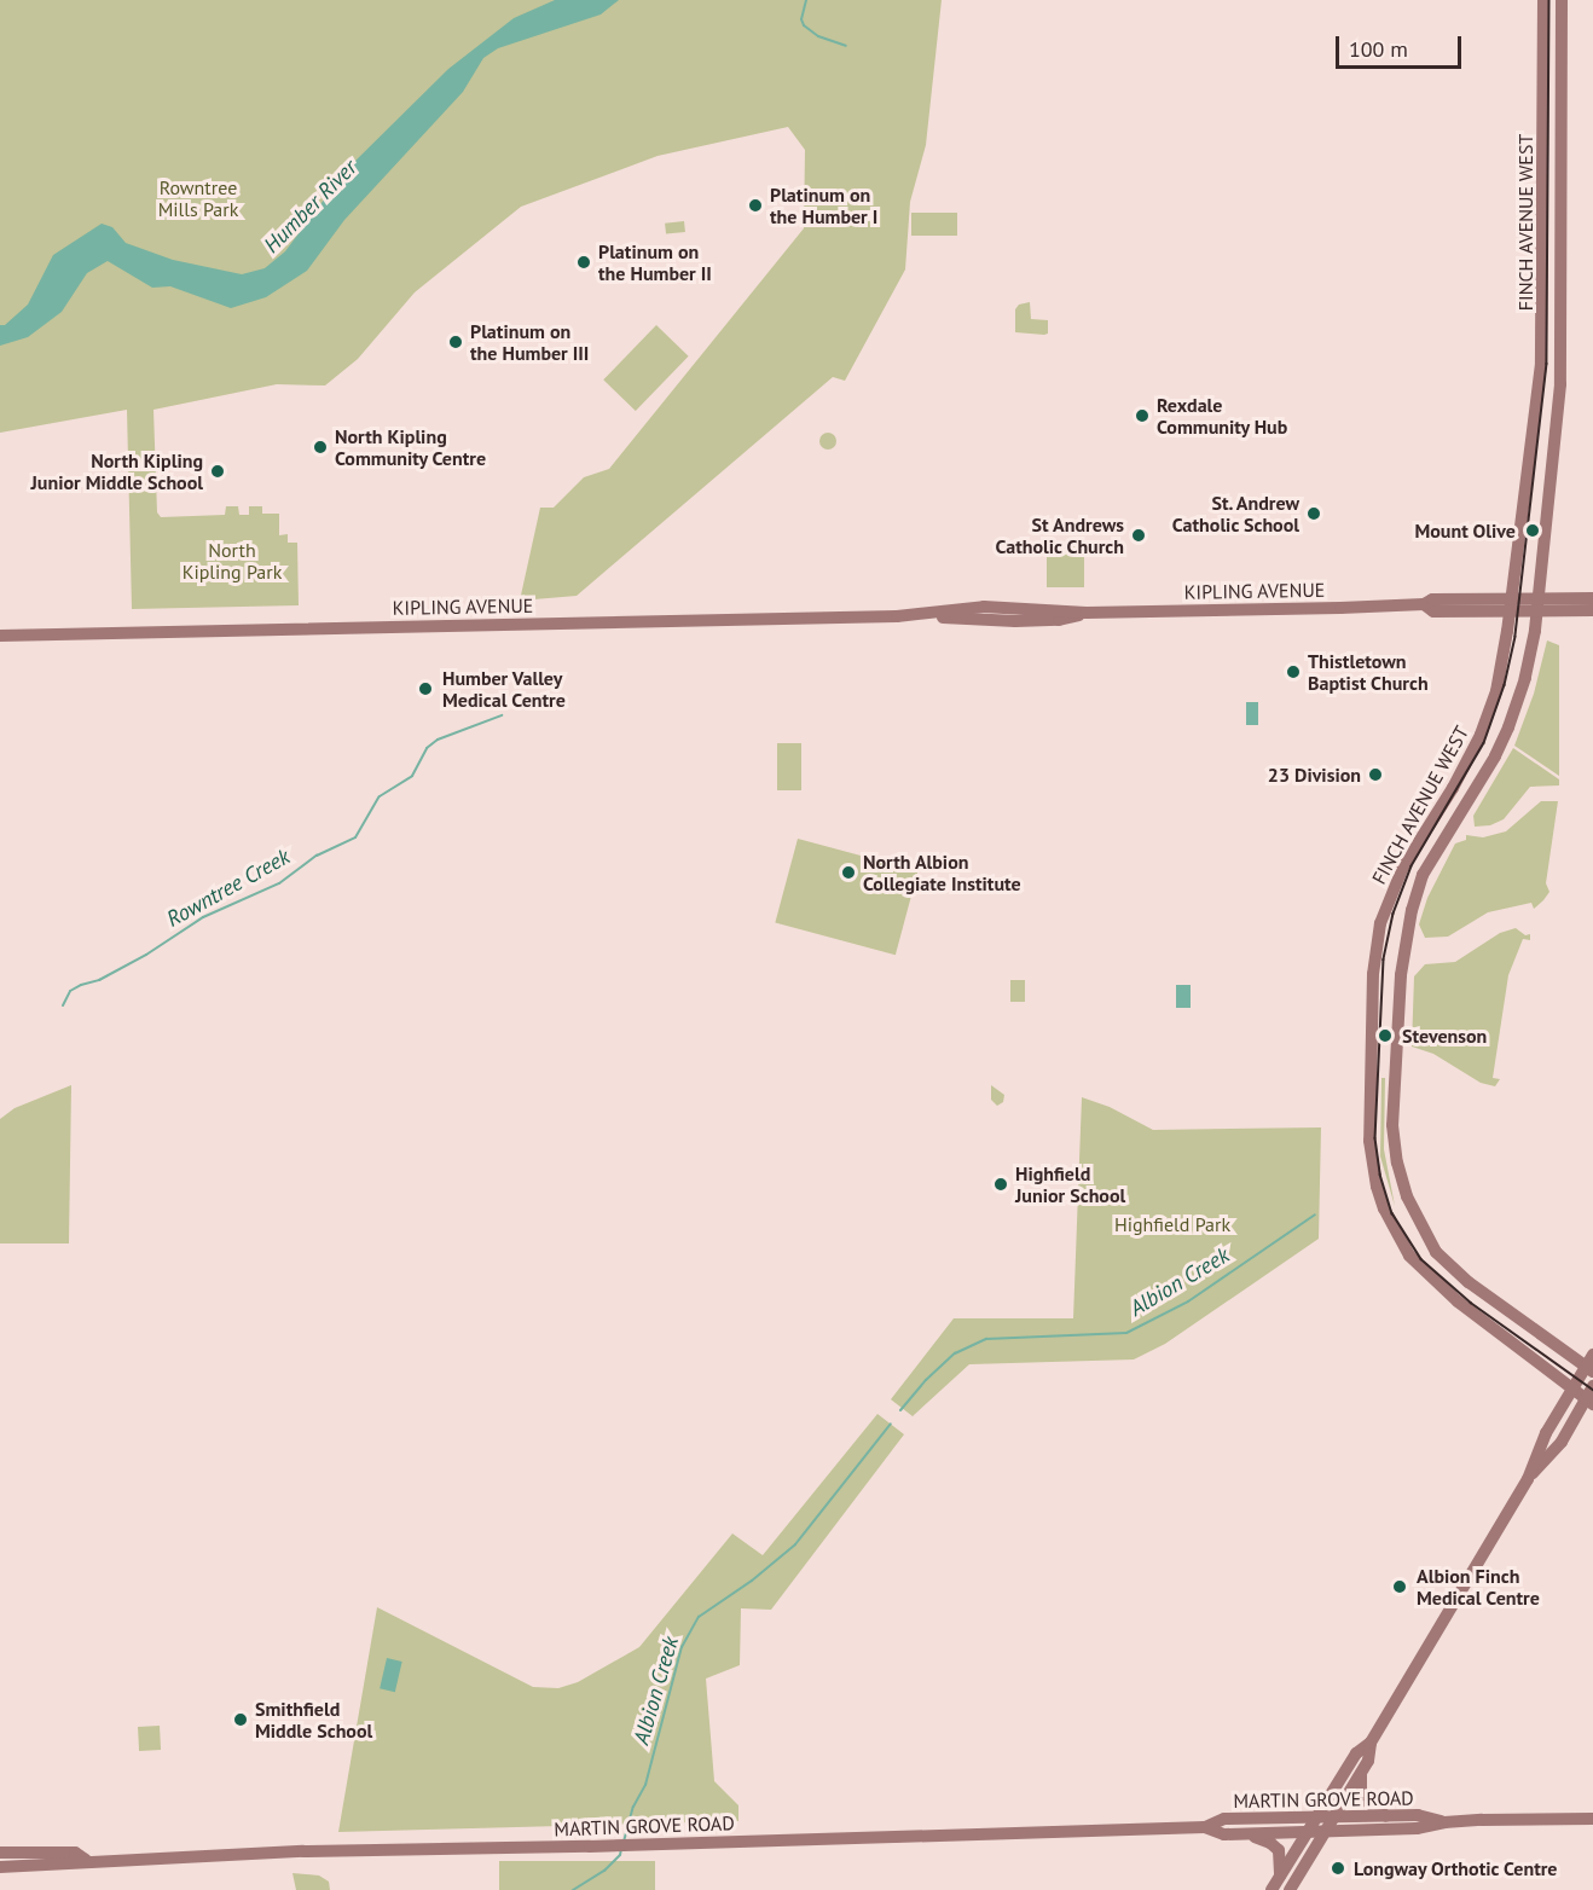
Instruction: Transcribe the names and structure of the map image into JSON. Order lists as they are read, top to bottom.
{
  "streets": {
    "main road": ["FINCH AVENUE WEST", "KIPLING AVENUE", "MARTIN GROVE ROAD"]
  },
  "crossings": [
    ["FINCH AVENUE WEST", "KIPLING AVENUE"]
  ],
  "water": ["Humber River", "Rowntree Creek", "Albion Creek"],
  "parks": ["Rowntree Mills Park", "North Kipling Park", "Highfield Park"],
  "places": [
    "Platinum on the Humber I",
    "Platinum on the Humber II",
    "Platinum on the Humber III",
    "Rexdale Community Hub",
    "North Kipling Community Centre",
    "North Kipling Junior Middle School",
    "St. Andrew Catholic School",
    "Mount Olive",
    "St Andrews Catholic Church",
    "Thistletown Baptist Church",
    "Humber Valley Medical Centre",
    "23 Division",
    "North Albion Collegiate Institute",
    "Stevenson",
    "Highfield Junior School",
    "Albion Finch Medical Centre",
    "Smithfield Middle School",
    "Longway Orthotic Centre"
  ],
  "scale_bar": "100 m"
}
